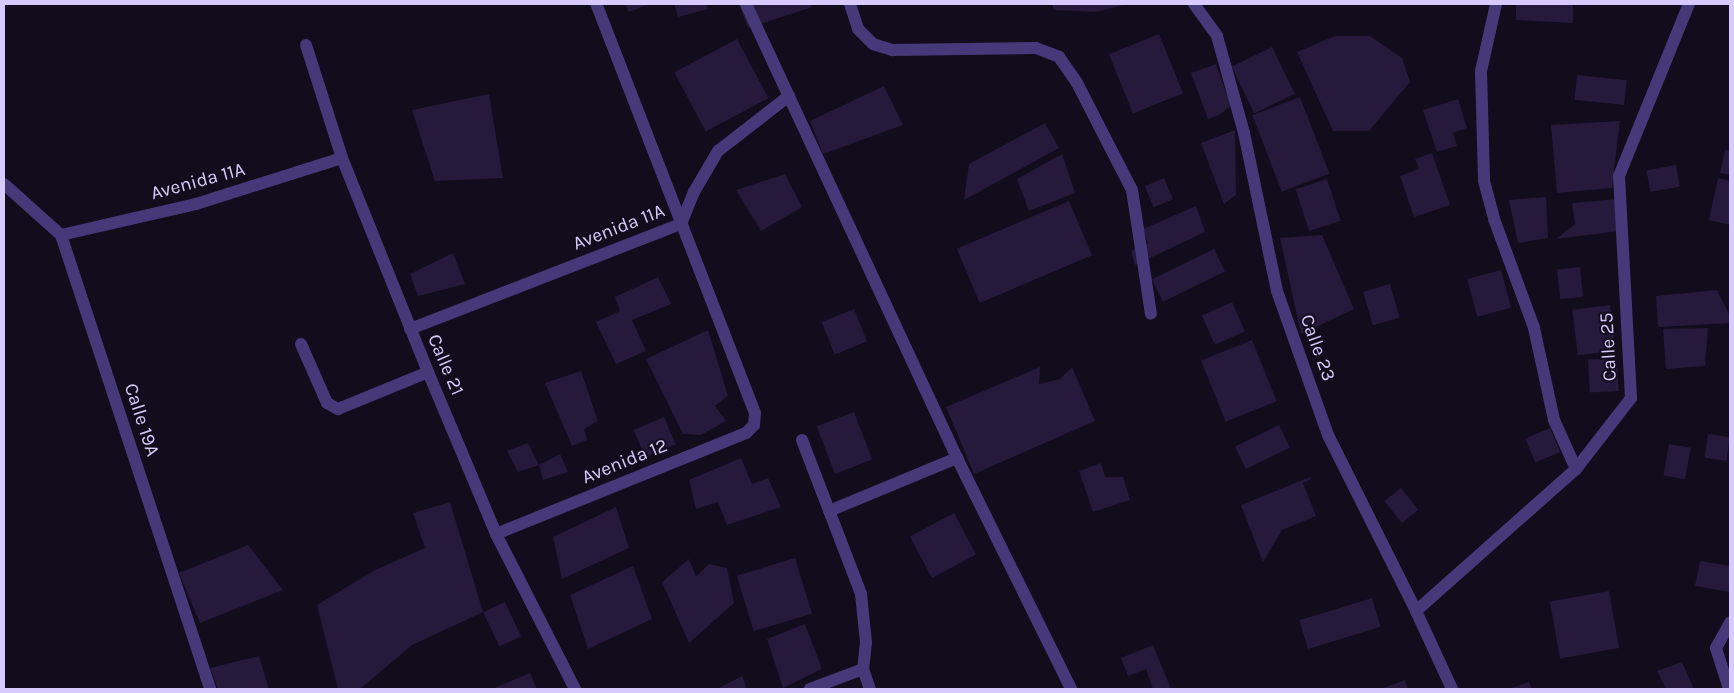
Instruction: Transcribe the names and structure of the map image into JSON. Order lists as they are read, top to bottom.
{
  "streets": {
    "street": [
      "Avenida 11A",
      "Calle 25",
      "Calle 23",
      "Calle 21",
      "Calle 19A",
      "Avenida 12"
    ]
  },
  "crossings": [
    ["Avenida 11A", "Calle 21"],
    ["Avenida 11A", "Calle 19A"],
    ["Avenida 11A", "Avenida 12"],
    ["Calle 25", "Calle 23"],
    ["Calle 21", "Avenida 12"]
  ]
}
